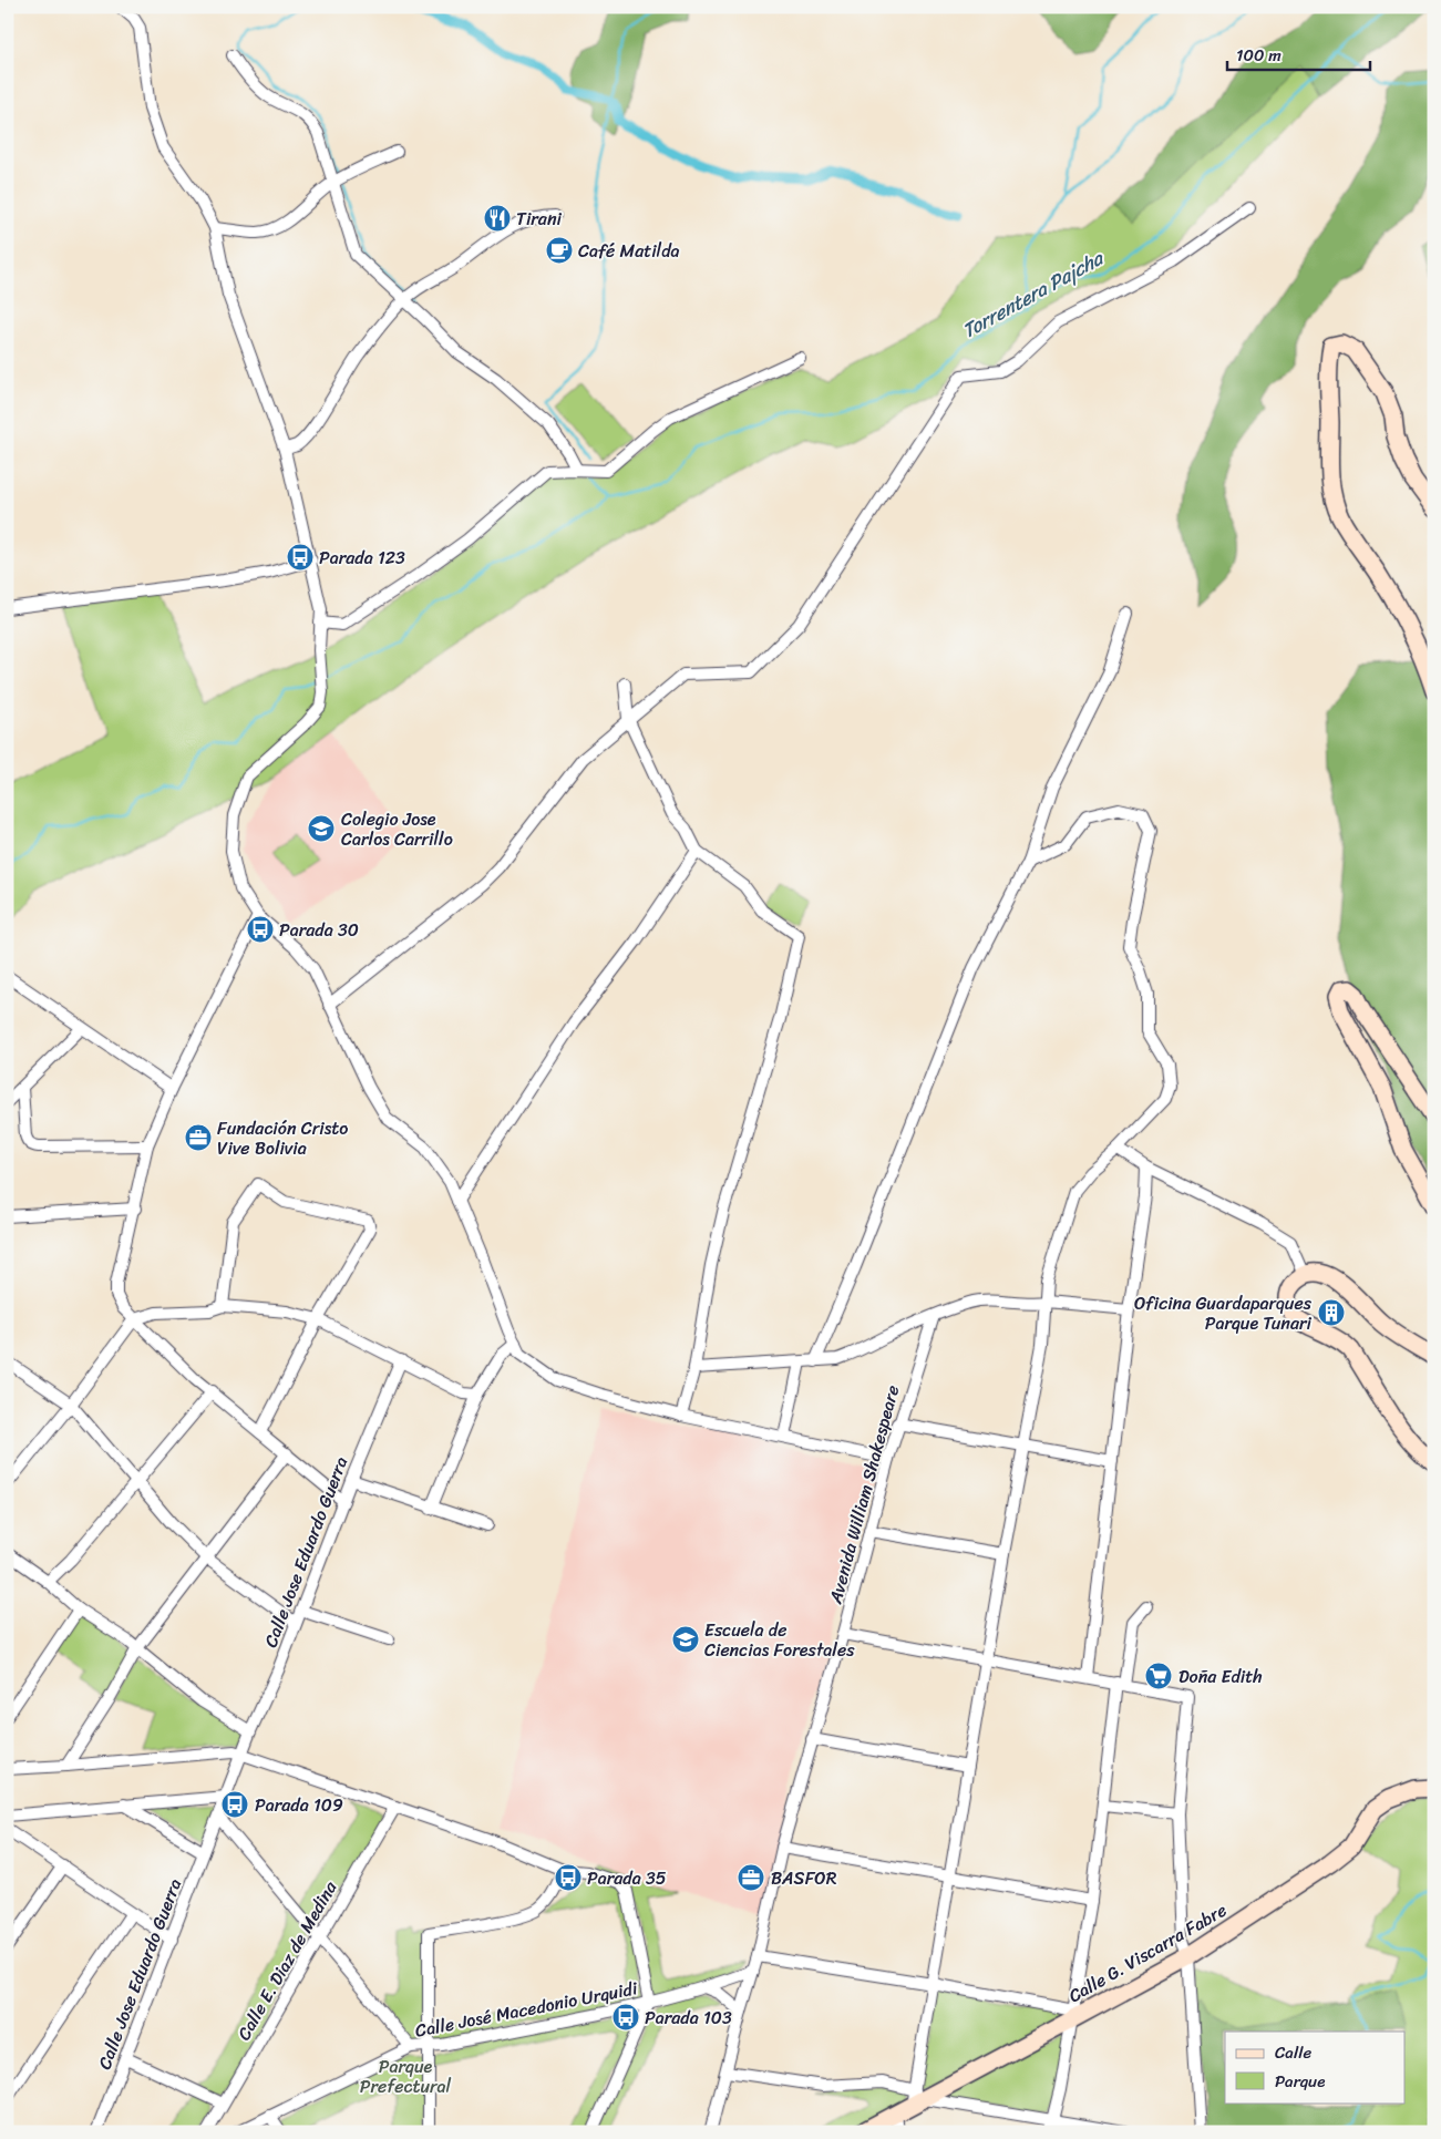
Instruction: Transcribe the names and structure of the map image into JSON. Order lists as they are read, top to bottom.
{
  "streets": {
    "street": [
      "Avenida William Shakespeare",
      "Calle Jose Eduardo Guerra",
      "Calle G. Viscarra Fabre",
      "Calle E. Diaz de Medina",
      "Calle José Macedonio Urquidi"
    ]
  },
  "crossings": [
    ["Avenida William Shakespeare", "Calle José Macedonio Urquidi"]
  ],
  "water": ["Torrentera Pajcha"],
  "parks": ["Parque Prefectural"],
  "places": {
    "restaurant": ["Tirani"],
    "cafe": ["Café Matilda"],
    "bus stop": [
      "Parada 123",
      "Parada 30",
      "Parada 109",
      "Parada 35",
      "Parada 103"
    ],
    "school or university": ["Colegio Jose Carlos Carrillo", "Escuela de Ciencias Forestales"],
    "office": ["Fundación Cristo Vive Bolivia", "BASFOR"],
    "building": ["Oficina Guardaparques Parque Tunari"],
    "supermarket": ["Doña Edith"]
  },
  "legend": ["Calle", "Parque"],
  "scale_bar": "100 m"
}
